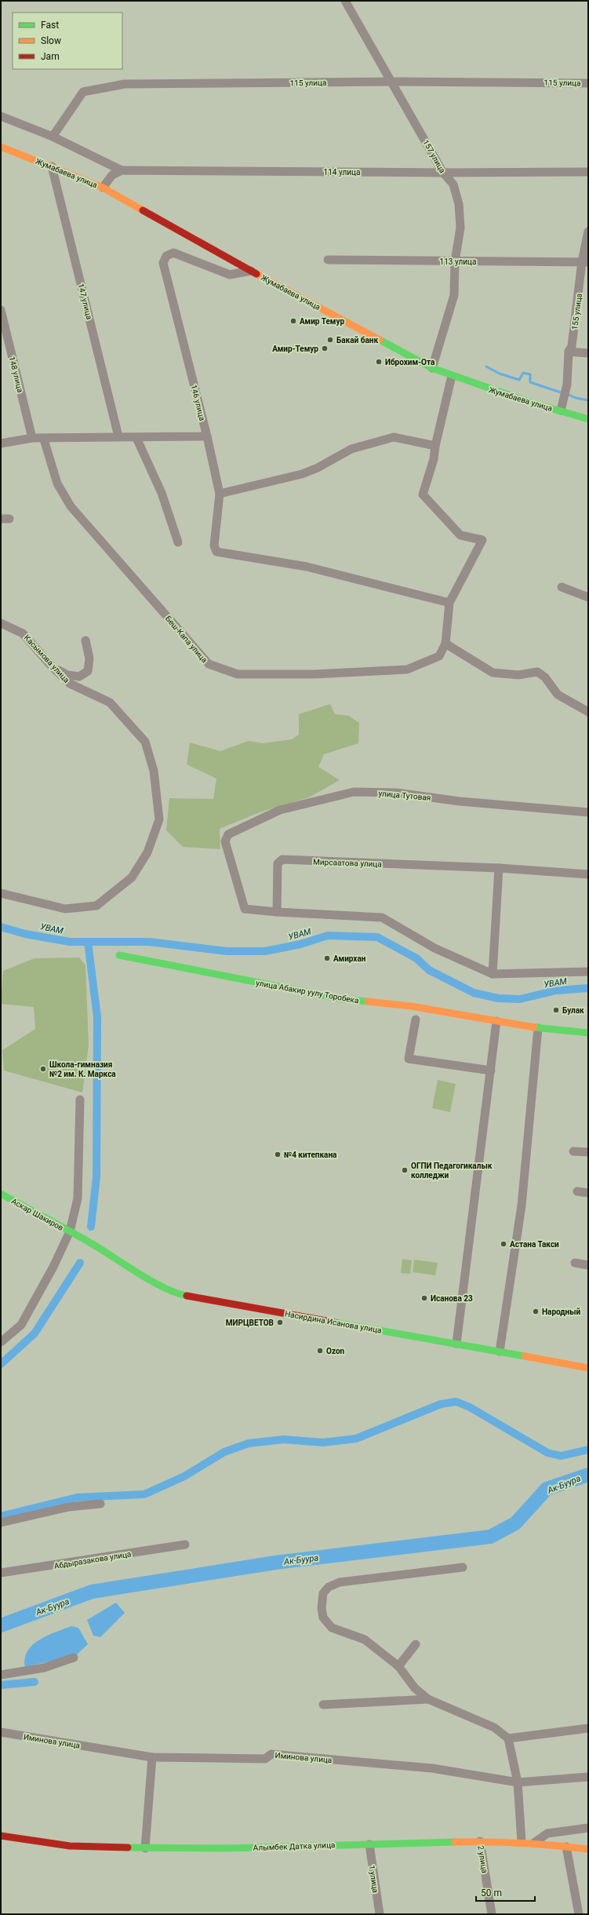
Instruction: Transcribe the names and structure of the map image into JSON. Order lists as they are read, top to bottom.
{
  "streets": {
    "main road": [
      "Жумабаева улица",
      "улица Абакир уулу Торобека",
      "Аскар Шакиров",
      "Насирдина Исанова улица",
      "Алымбек Датка улица"
    ],
    "street": [
      "115 улица",
      "157 улица",
      "114 улица",
      "113 улица",
      "147 улица",
      "155 улица",
      "148 улица",
      "146 улица",
      "Беш-Капа улица",
      "Касымова улица",
      "улица Тутовая",
      "Мирсаатова улица",
      "Абдыразакова улица",
      "Иминова улица",
      "2 улица",
      "1 улица"
    ]
  },
  "crossings": [
    ["115 улица", "157 улица"],
    ["157 улица", "114 улица"],
    ["157 улица", "Жумабаева улица"],
    ["157 улица", "113 улица"],
    ["Жумабаева улица", "147 улица"],
    ["Жумабаева улица", "155 улица"],
    ["Жумабаева улица", "146 улица"],
    ["113 улица", "155 улица"],
    ["146 улица", "Беш-Капа улица"],
    ["улица Тутовая", "Мирсаатова улица"],
    ["Аскар Шакиров", "Насирдина Исанова улица"],
    ["Алымбек Датка улица", "2 улица"],
    ["Алымбек Датка улица", "1 улица"]
  ],
  "water": ["УВАМ", "Ак-Буура"],
  "places": [
    "Амир Темур",
    "Бакай банк",
    "Амир-Темур",
    "Иброхим-Ота",
    "Амирхан",
    "Булак",
    "Школа-гимназия №2 им. К. Маркса",
    "№4 китепкана",
    "ОГПИ Педагогикалык колледжи",
    "Астана Такси",
    "Исанова 23",
    "Народный",
    "МИРЦВЕТОВ",
    "Ozon"
  ],
  "legend": ["Fast", "Slow", "Jam"],
  "scale_bar": "50 m"
}
